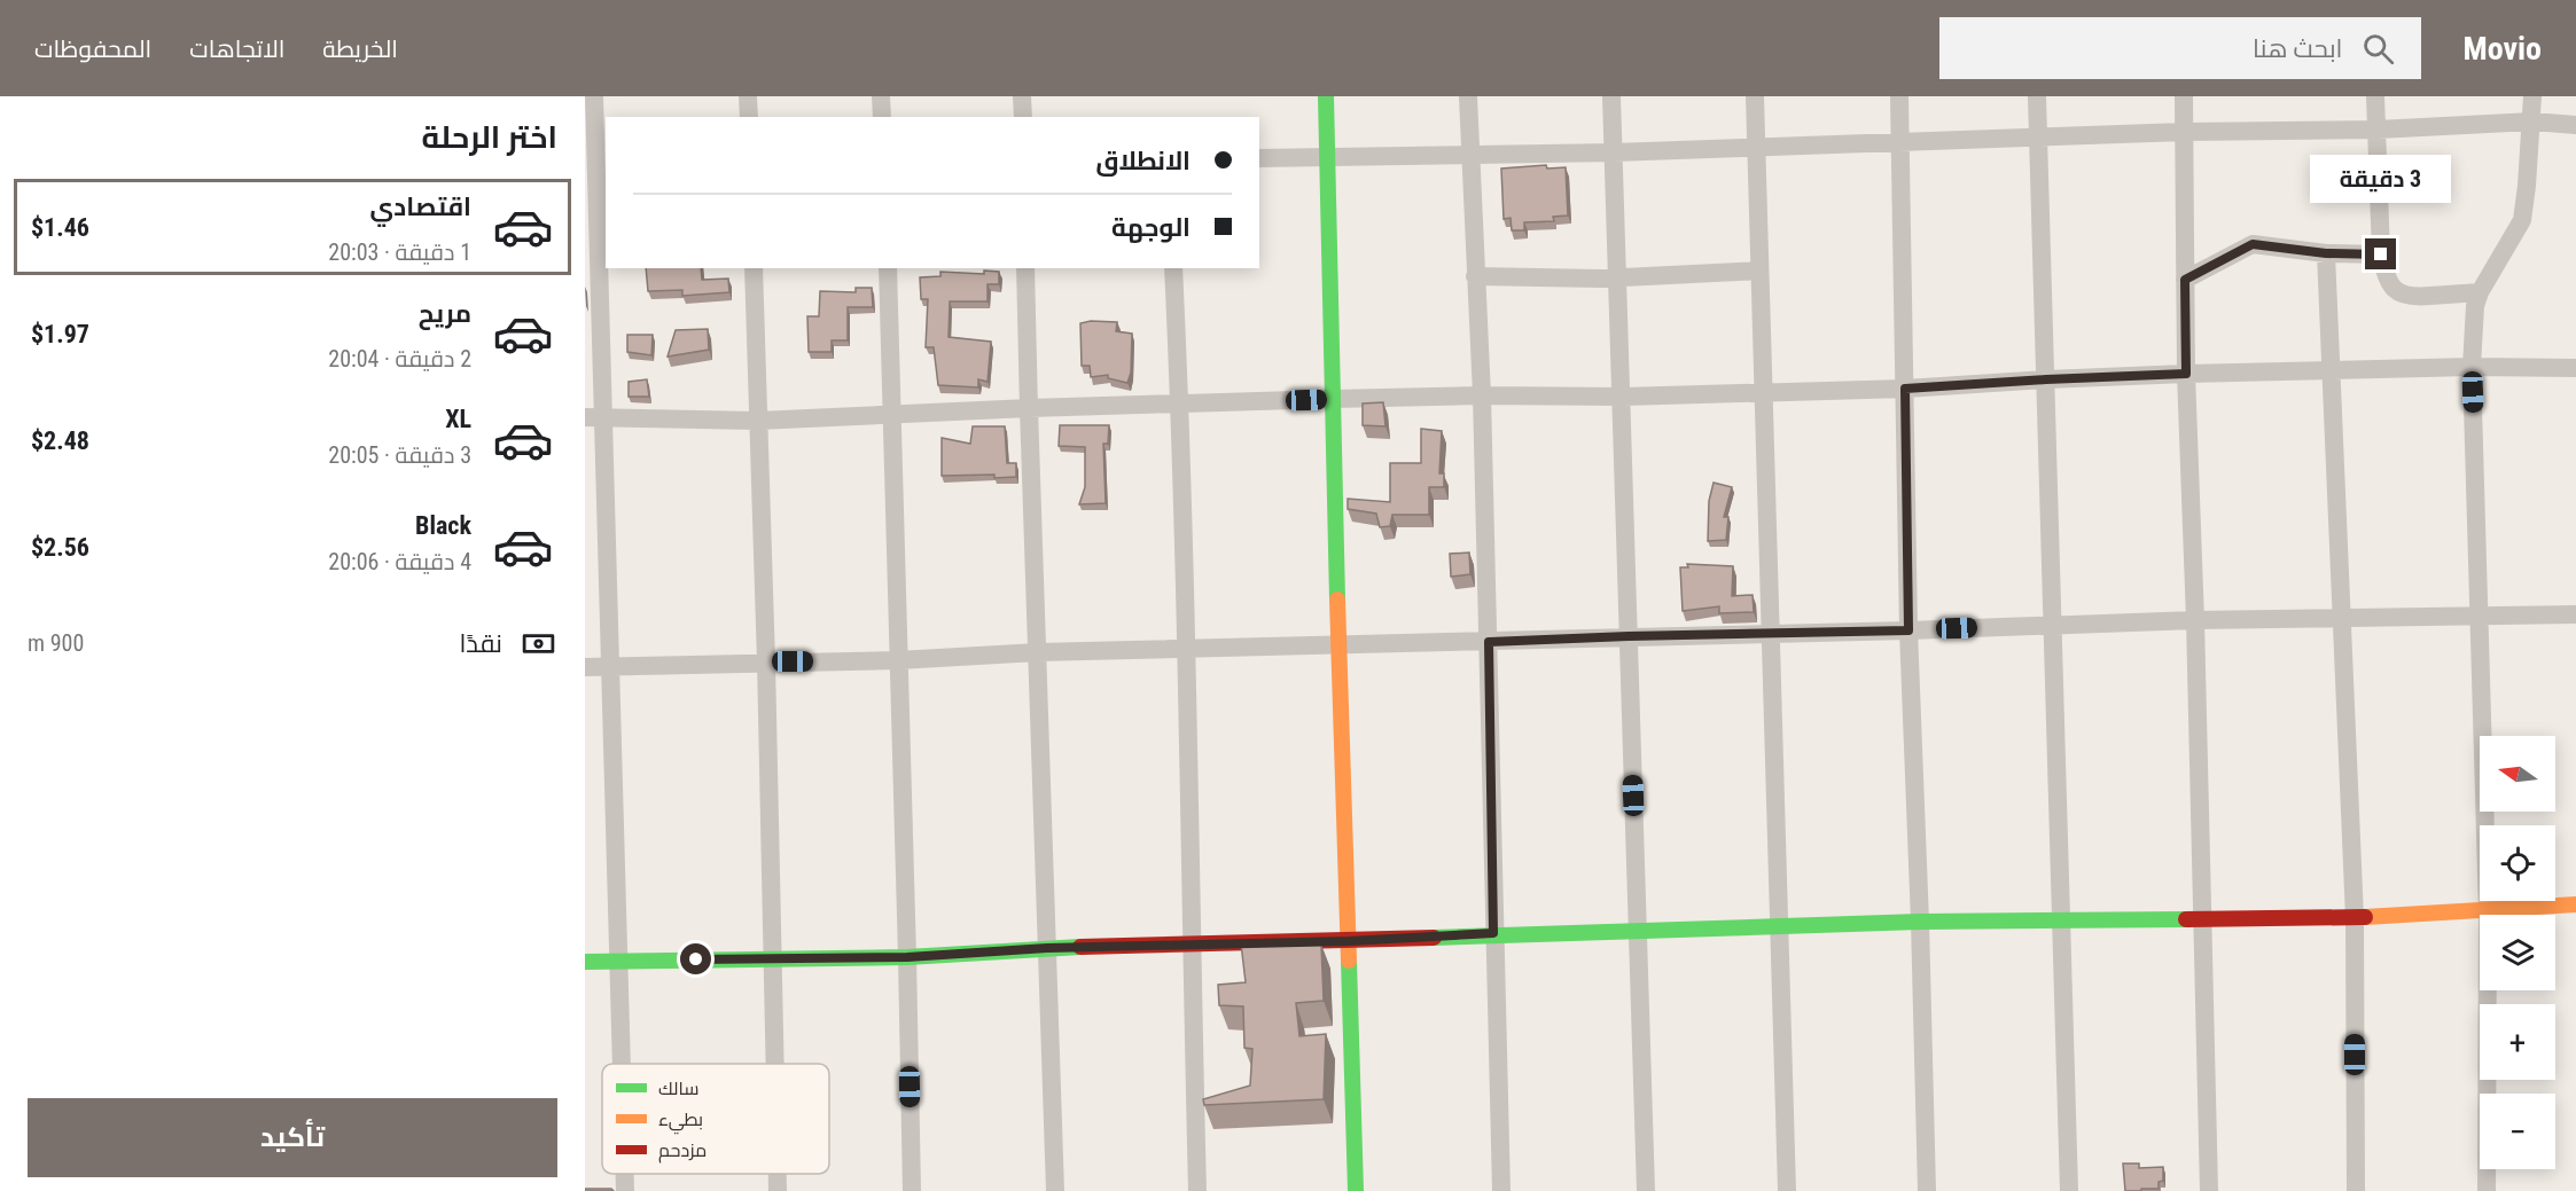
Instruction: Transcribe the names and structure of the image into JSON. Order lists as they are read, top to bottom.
{
  "legend": ["سالك", "بطيء", "مزدحم"],
  "north": "left",
  "page": {
    "header": "Movio",
    "search": "ابحث هنا",
    "nav": ["الخريطة", "الاتجاهات", "المحفوظات"],
    "heading": "اختر الرحلة",
    "banner": ["الانطلاق", "الوجهة"],
    "bubble": "3 دقيقة",
    "list": [
      {
        "name": "اقتصادي",
        "note": "1 دقيقة · 20:03",
        "value": "$1.46"
      },
      {
        "name": "مريح",
        "note": "2 دقيقة · 20:04",
        "value": "$1.97"
      },
      {
        "name": "XL",
        "note": "3 دقيقة · 20:05",
        "value": "$2.48"
      },
      {
        "name": "Black",
        "note": "4 دقيقة · 20:06",
        "value": "$2.56"
      }
    ],
    "pay": ["نقدًا", "900 m"],
    "map_buttons": ["+", "−"],
    "buttons": "تأكيد"
  }
}
